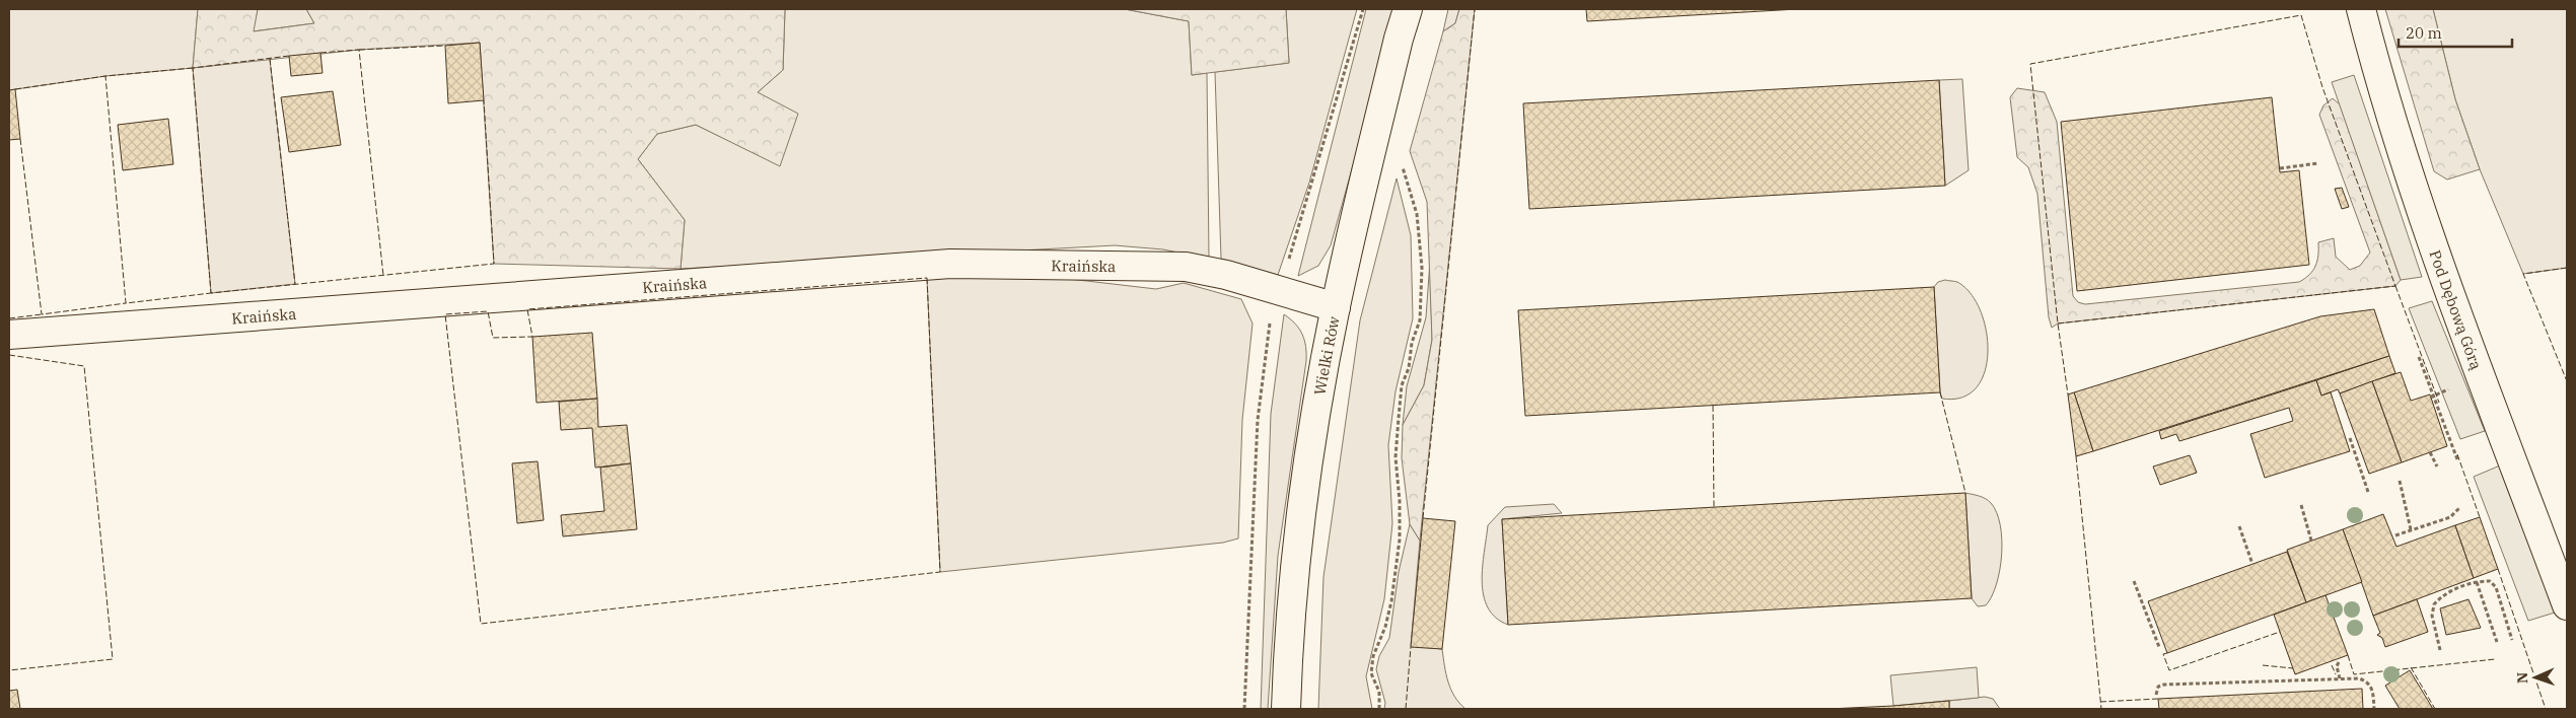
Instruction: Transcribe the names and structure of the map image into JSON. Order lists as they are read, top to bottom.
{
  "streets": {
    "street": ["Kraińska", "Pod Dębową Górą", "Wielki Rów"]
  },
  "crossings": [
    ["Kraińska", "Wielki Rów"]
  ],
  "scale_bar": "20 m",
  "north": "left"
}
